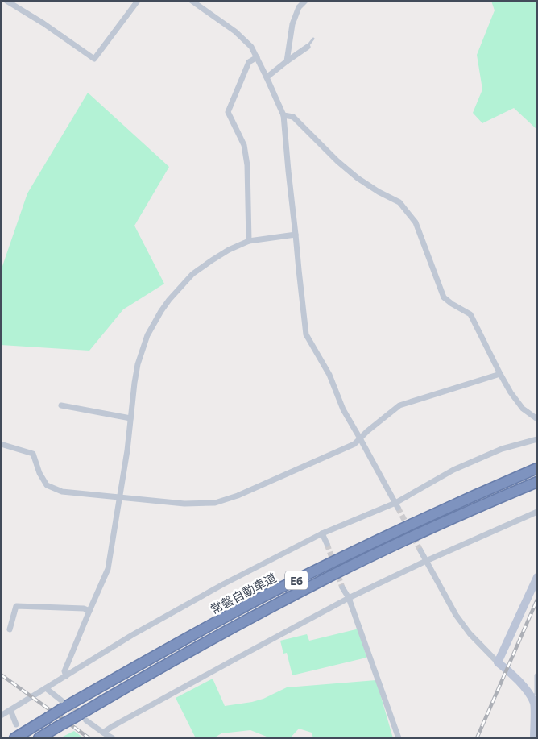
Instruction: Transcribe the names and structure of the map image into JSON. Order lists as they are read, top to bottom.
{
  "streets": {
    "highway": ["E6", "常磐自動車道"]
  }
}
